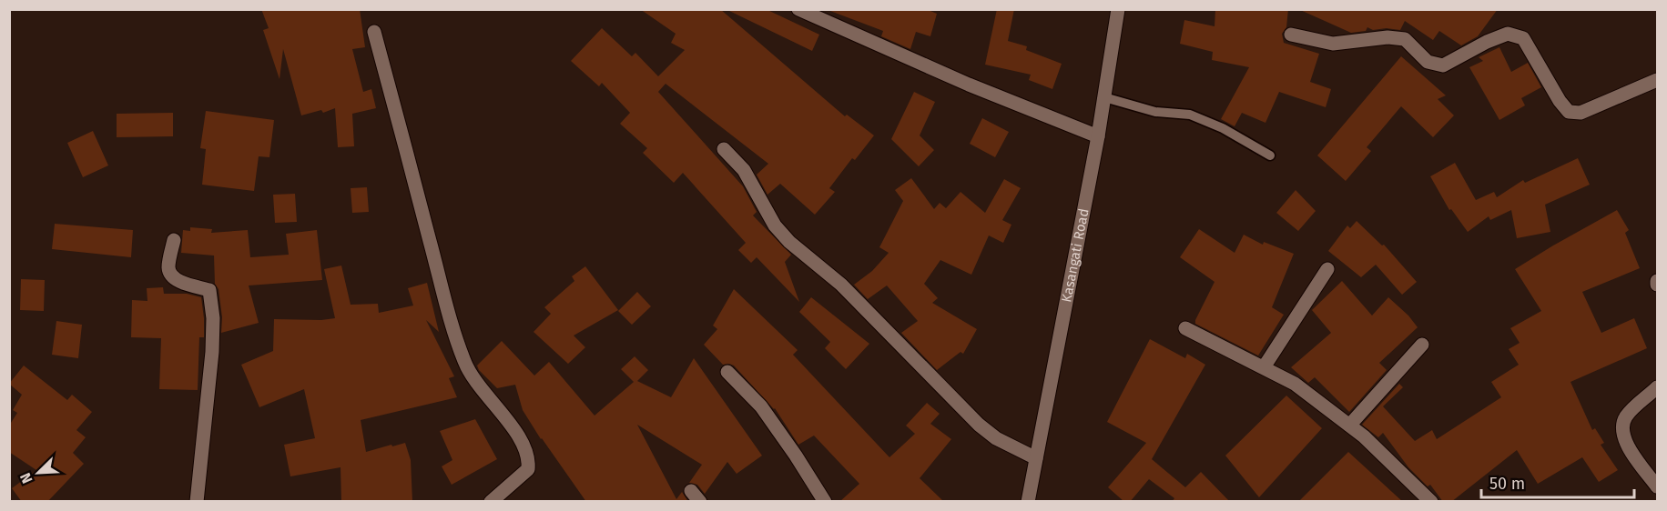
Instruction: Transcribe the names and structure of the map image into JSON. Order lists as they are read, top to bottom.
{
  "streets": {
    "street": ["Kasangati Road"]
  },
  "scale_bar": "50 m",
  "north": "bottom left"
}
